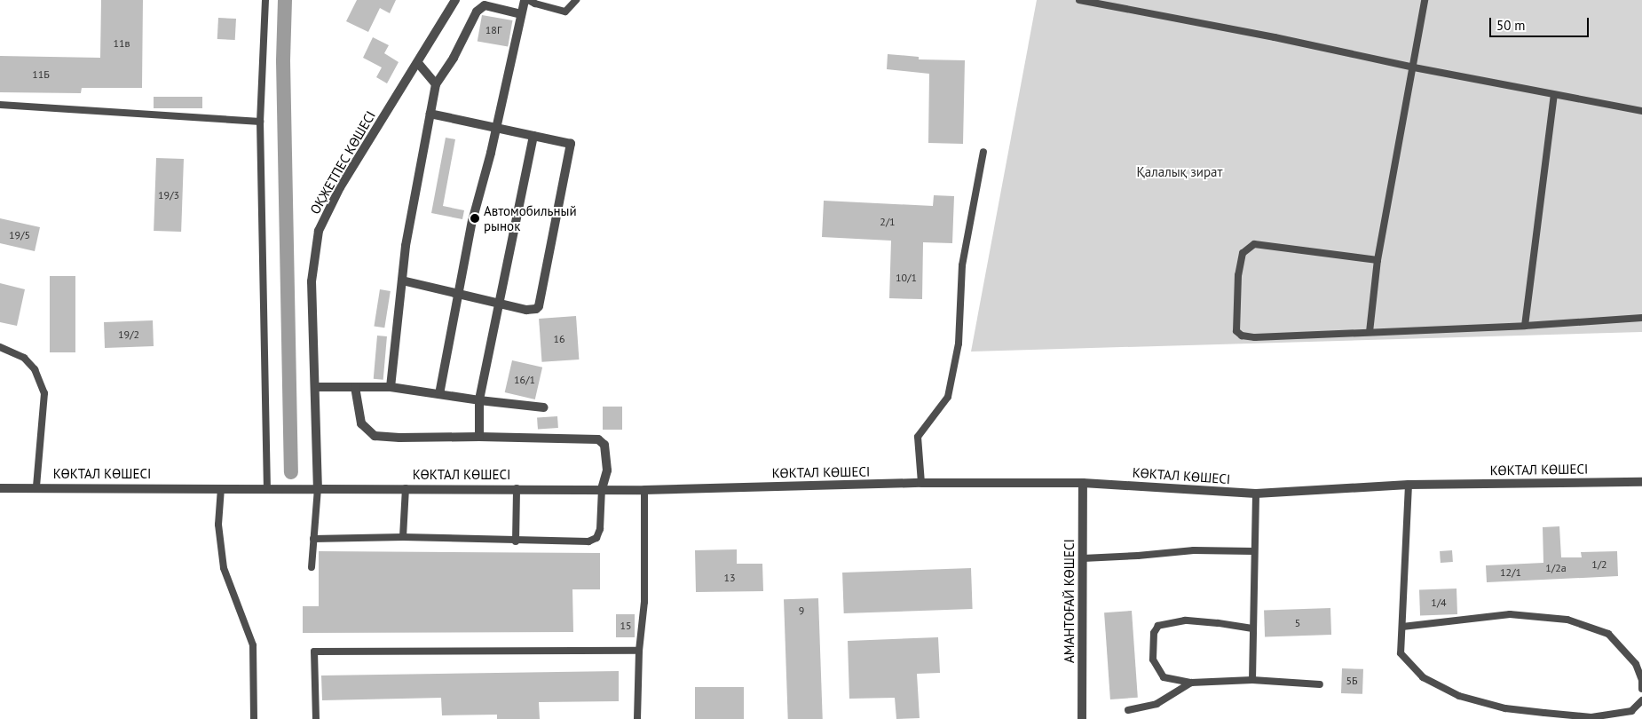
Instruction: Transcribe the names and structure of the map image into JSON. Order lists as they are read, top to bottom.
{
  "streets": {
    "street": ["ОҚЖЕТПЕС КӨШЕСІ", "КӨКТАЛ КӨШЕСІ", "АМАНТОҒАЙ КӨШЕСІ"]
  },
  "crossings": [
    ["ОҚЖЕТПЕС КӨШЕСІ", "КӨКТАЛ КӨШЕСІ"],
    ["КӨКТАЛ КӨШЕСІ", "АМАНТОҒАЙ КӨШЕСІ"]
  ],
  "parks": ["Қалалық зират"],
  "places": ["Автомобильный рынок"],
  "house_numbers": [
    "18Г",
    "11в",
    "11Б",
    "19/3",
    "2/1",
    "19/5",
    "10/1",
    "19/2",
    "16",
    "16/1",
    "1/2",
    "1/2а",
    "12/1",
    "13",
    "1/4",
    "9",
    "5",
    "15",
    "5Б"
  ],
  "scale_bar": "50 m"
}
